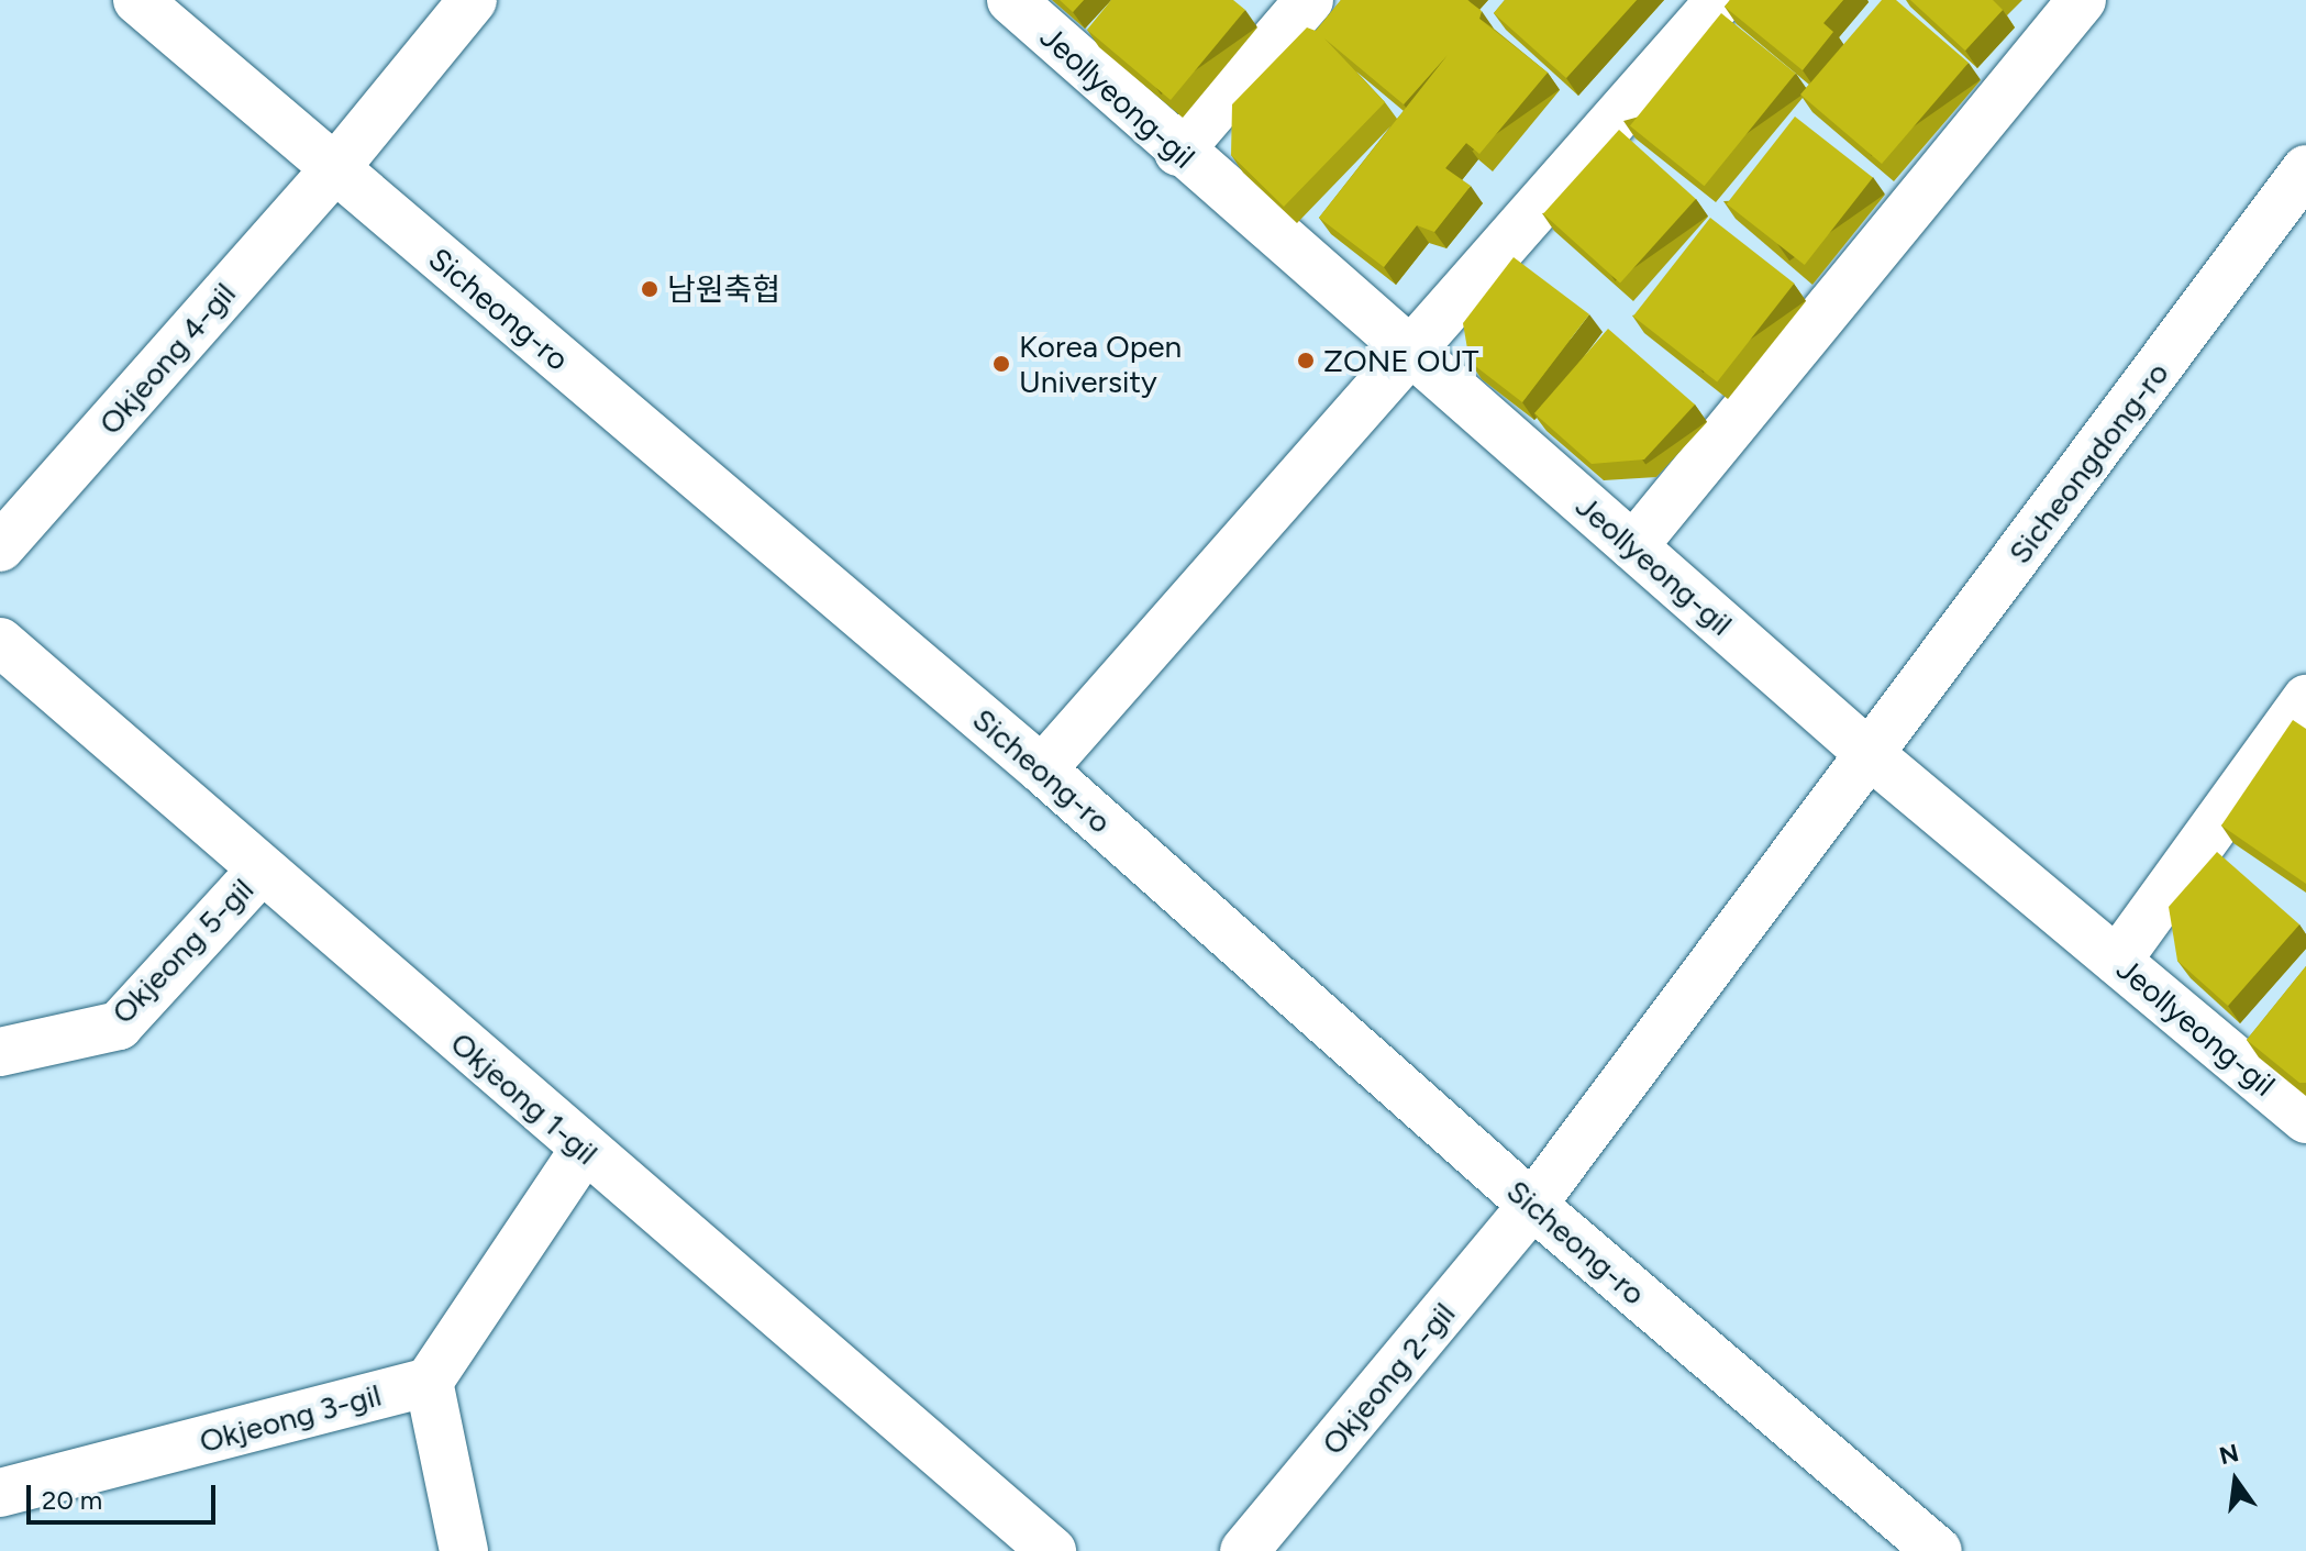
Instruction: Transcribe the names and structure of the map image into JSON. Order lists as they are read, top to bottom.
{
  "streets": {
    "street": [
      "Jeollyeong-gil",
      "Sicheong-ro",
      "Okjeong 4-gil",
      "Sicheongdong-ro",
      "Okjeong 5-gil",
      "Okjeong 1-gil",
      "Okjeong 2-gil",
      "Okjeong 3-gil"
    ]
  },
  "crossings": [
    ["Jeollyeong-gil", "Sicheongdong-ro"],
    ["Sicheong-ro", "Okjeong 4-gil"],
    ["Sicheong-ro", "Sicheongdong-ro"],
    ["Sicheong-ro", "Okjeong 2-gil"],
    ["Sicheongdong-ro", "Okjeong 2-gil"],
    ["Okjeong 5-gil", "Okjeong 1-gil"]
  ],
  "places": ["남원축협", "ZONE OUT", "Korea Open University"],
  "scale_bar": "20 m",
  "north": "top"
}
